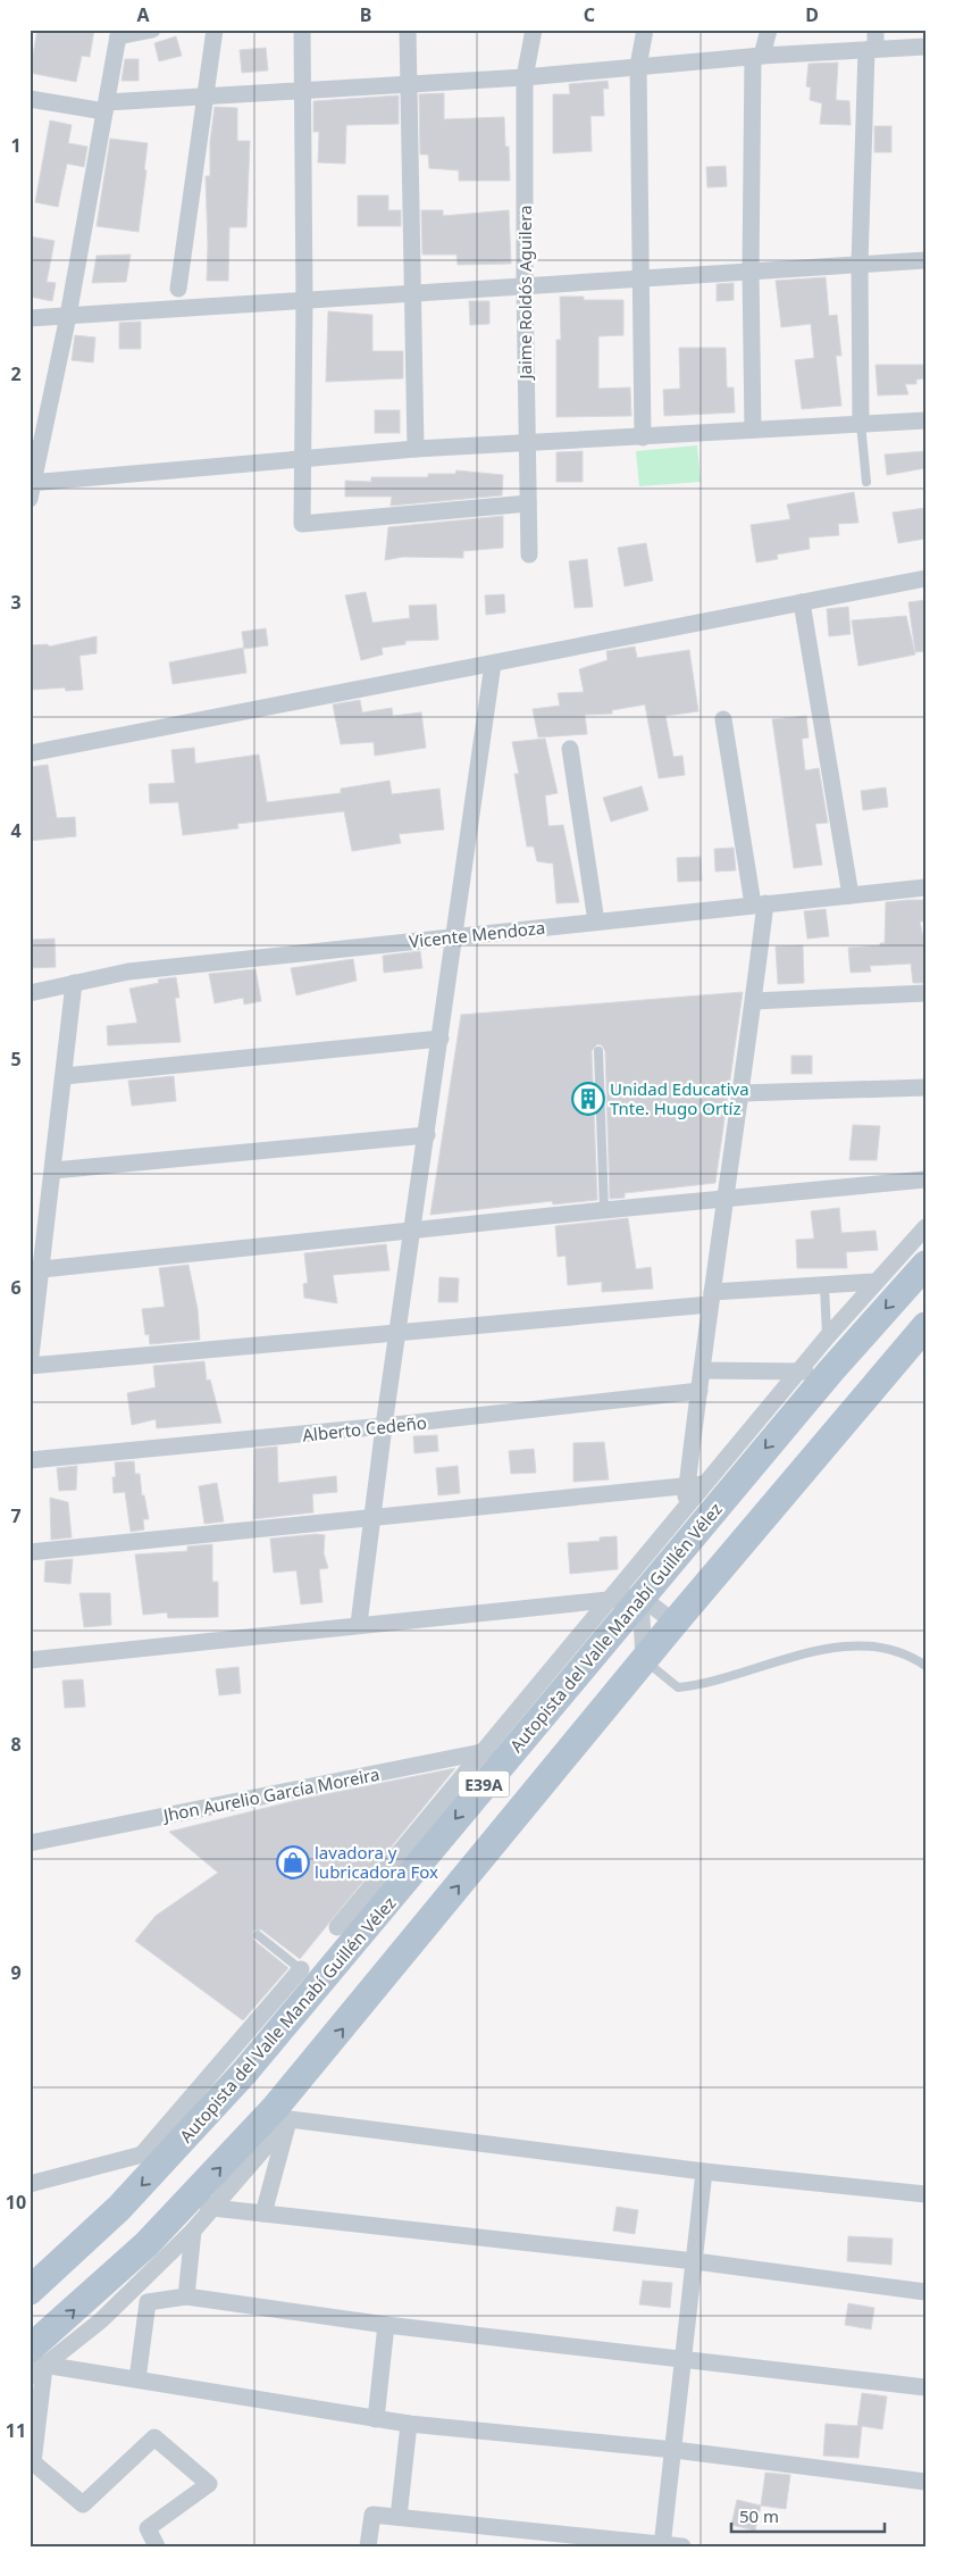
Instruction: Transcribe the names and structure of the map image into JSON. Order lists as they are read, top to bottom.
{
  "streets": {
    "main road": ["Autopista del Valle Manabí Guillén Vélez", "E39A"],
    "street": [
      "Jaime Roldós Aguilera",
      "Vicente Mendoza",
      "Alberto Cedeño",
      "Jhon Aurelio García Moreira"
    ]
  },
  "crossings": [
    ["Autopista del Valle Manabí Guillén Vélez", "Jhon Aurelio García Moreira"]
  ],
  "places": {
    "building": ["Unidad Educativa Tnte. Hugo Ortíz"],
    "shop": ["lavadora y lubricadora Fox"]
  },
  "scale_bar": "50 m",
  "grid": {
    "columns": [
      "A",
      "B",
      "C",
      "D"
    ],
    "rows": [
      "1",
      "2",
      "3",
      "4",
      "5",
      "6",
      "7",
      "8",
      "9",
      "10",
      "11"
    ]
  }
}
